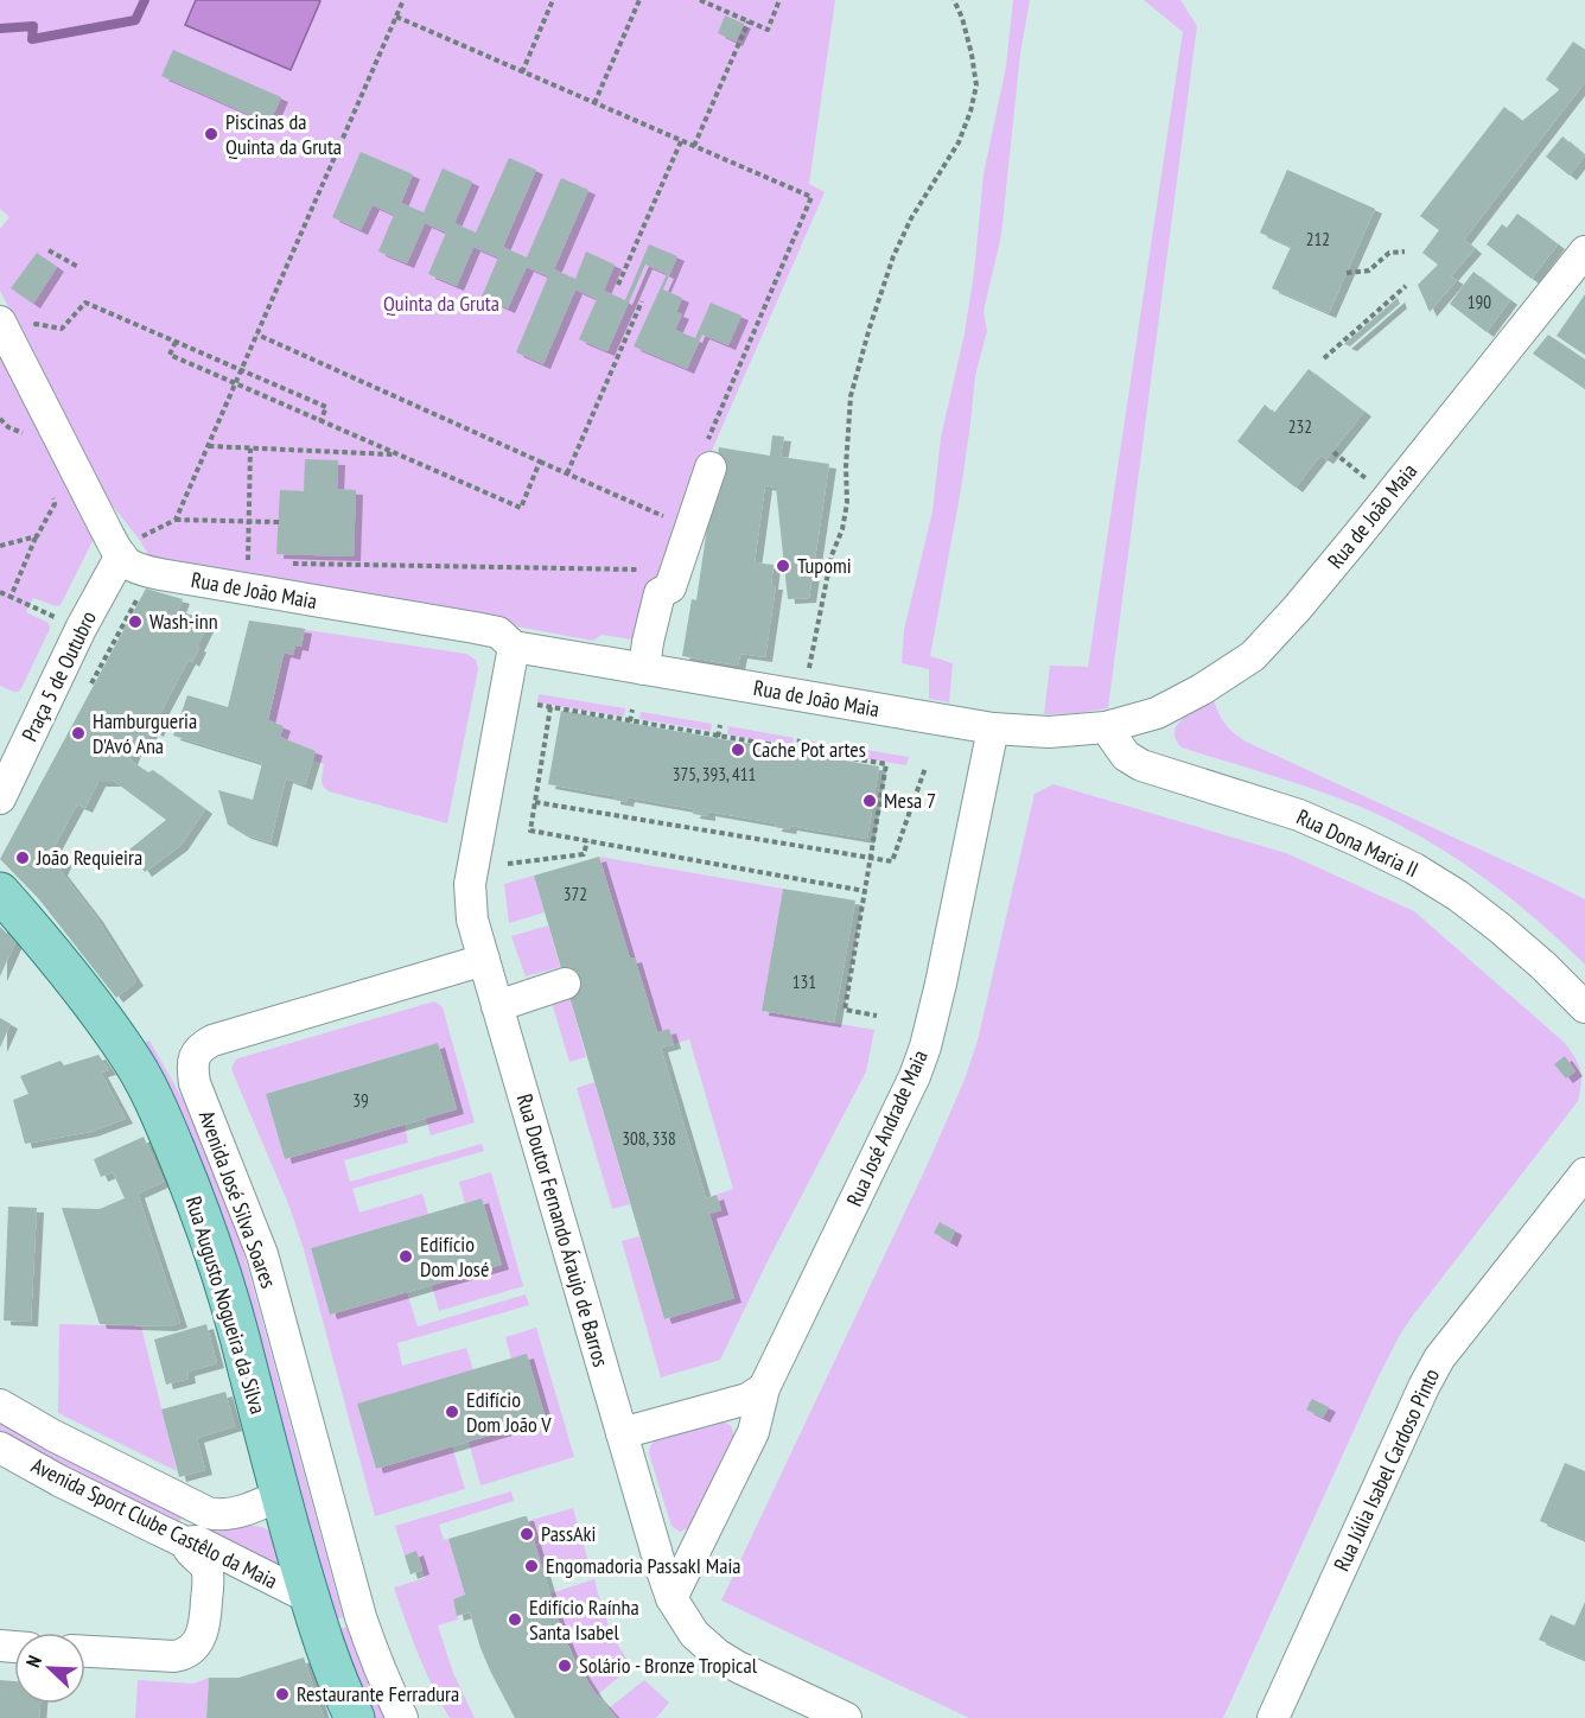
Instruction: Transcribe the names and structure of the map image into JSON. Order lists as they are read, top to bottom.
{
  "streets": {
    "main road": ["Rua Augusto Nogueira da Silva"],
    "street": [
      "Rua de João Maia",
      "Praça 5 de Outubro",
      "Rua Dona Maria II",
      "Rua José Andrade Maia",
      "Avenida José Silva Soares",
      "Rua Doutor Fernando Áraujo de Barros",
      "Rua Júlia Isabel Cardoso Pinto",
      "Avenida Sport Clube Castêlo da Maia"
    ]
  },
  "crossings": [
    ["Rua de João Maia", "Praça 5 de Outubro"],
    ["Rua de João Maia", "Rua Dona Maria II"],
    ["Rua de João Maia", "Rua José Andrade Maia"],
    ["Rua de João Maia", "Rua Doutor Fernando Áraujo de Barros"],
    ["Rua José Andrade Maia", "Rua Doutor Fernando Áraujo de Barros"],
    ["Avenida José Silva Soares", "Rua Doutor Fernando Áraujo de Barros"],
    ["Rua Augusto Nogueira da Silva", "Avenida Sport Clube Castêlo da Maia"]
  ],
  "parks": ["Quinta da Gruta"],
  "places": [
    "Piscinas da Quinta da Gruta",
    "Tupomi",
    "Wash-inn",
    "Hamburgueria D'Avó Ana",
    "Cache Pot artes",
    "Mesa 7",
    "João Requieira",
    "Edifício Dom José",
    "Edifício Dom João V",
    "PassAki",
    "Engomadoria PassakI Maia",
    "Edifício Raínha Santa Isabel",
    "Solário - Bronze Tropical",
    "Restaurante Ferradura"
  ],
  "house_numbers": [
    "212",
    "190",
    "232",
    "375, 393, 411",
    "372",
    "131",
    "39",
    "308, 338"
  ],
  "north": "top left"
}
